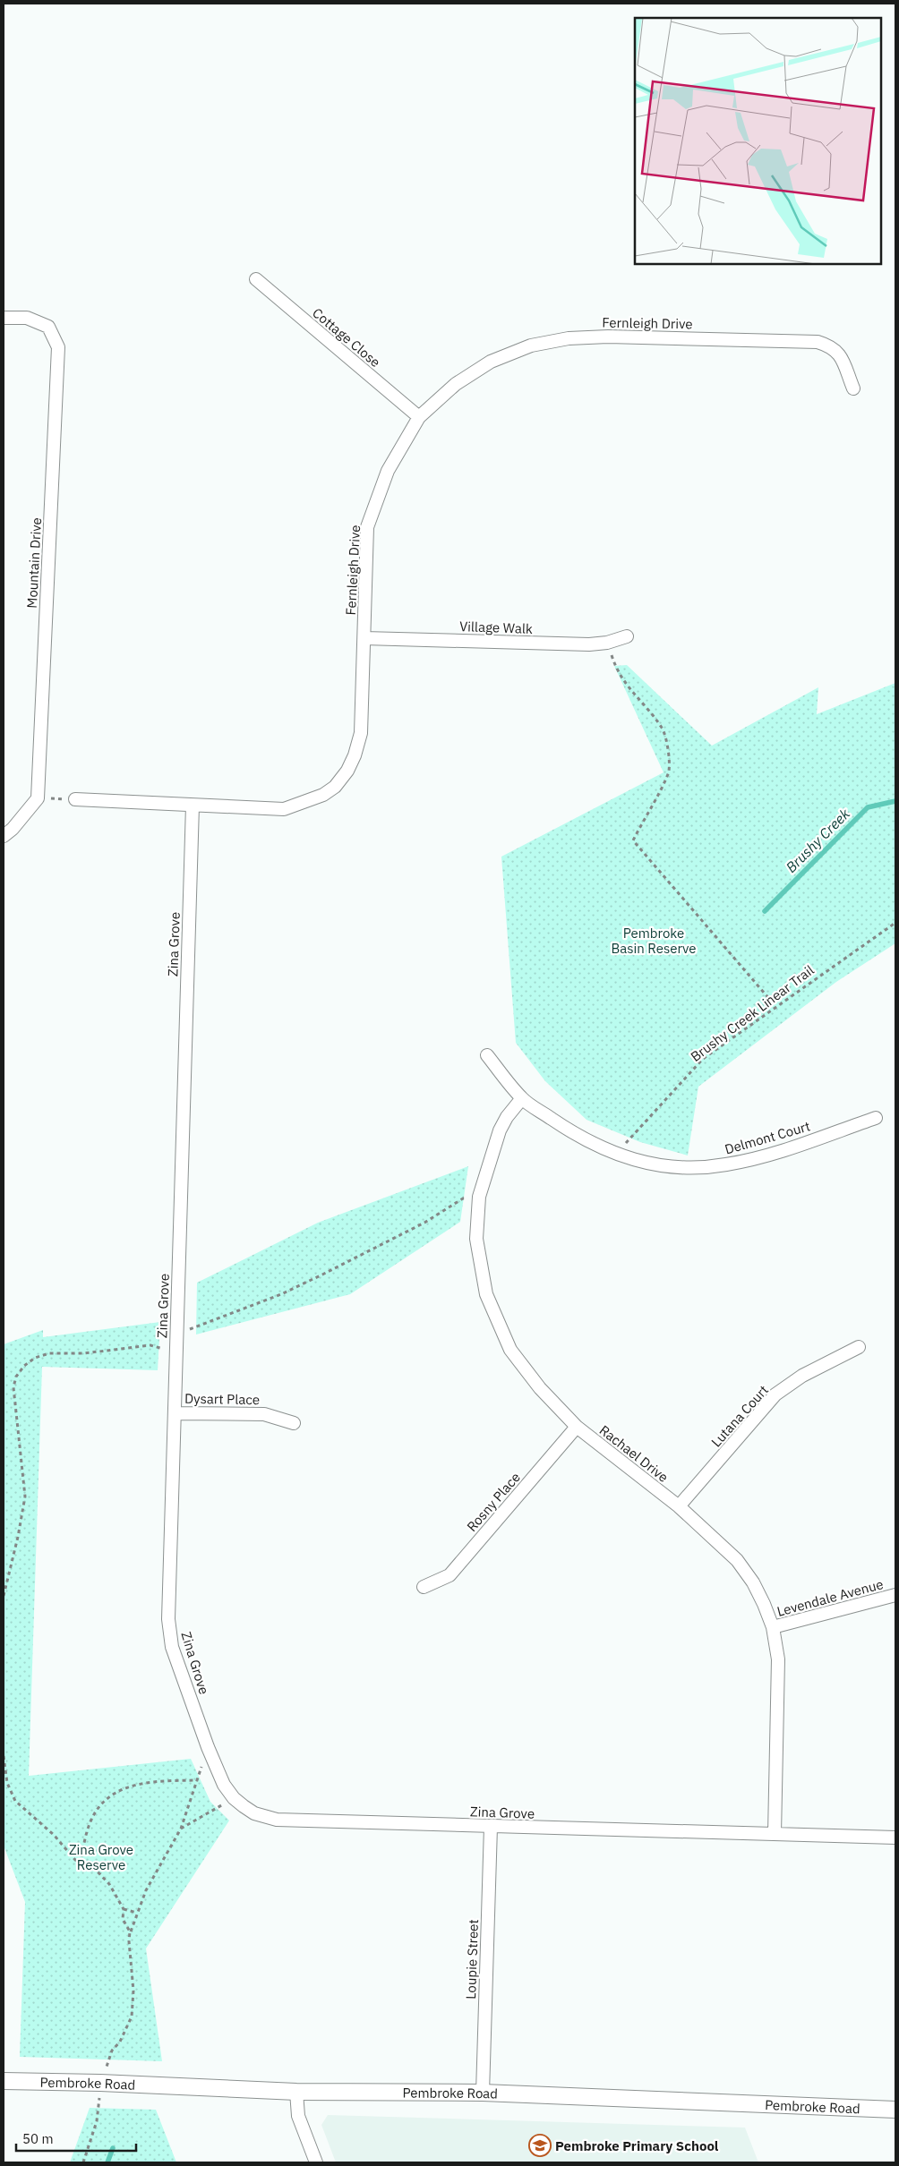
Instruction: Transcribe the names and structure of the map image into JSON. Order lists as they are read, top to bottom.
{
  "streets": {
    "street": [
      "Fernleigh Drive",
      "Cottage Close",
      "Mountain Drive",
      "Village Walk",
      "Zina Grove",
      "Delmont Court",
      "Dysart Place",
      "Lutana Court",
      "Rachael Drive",
      "Rosny Place",
      "Levendale Avenue",
      "Loupie Street",
      "Pembroke Road"
    ],
    "path": ["Brushy Creek Linear Trail"]
  },
  "crossings": [
    ["Fernleigh Drive", "Cottage Close"],
    ["Fernleigh Drive", "Village Walk"],
    ["Fernleigh Drive", "Zina Grove"],
    ["Zina Grove", "Dysart Place"],
    ["Zina Grove", "Rachael Drive"],
    ["Zina Grove", "Loupie Street"],
    ["Brushy Creek Linear Trail", "Delmont Court"],
    ["Delmont Court", "Rachael Drive"],
    ["Lutana Court", "Rachael Drive"],
    ["Rachael Drive", "Rosny Place"],
    ["Rachael Drive", "Levendale Avenue"],
    ["Loupie Street", "Pembroke Road"]
  ],
  "water": ["Brushy Creek"],
  "parks": ["Pembroke Basin Reserve", "Zina Grove Reserve"],
  "places": {
    "school or university": ["Pembroke Primary School"]
  },
  "scale_bar": "50 m"
}
